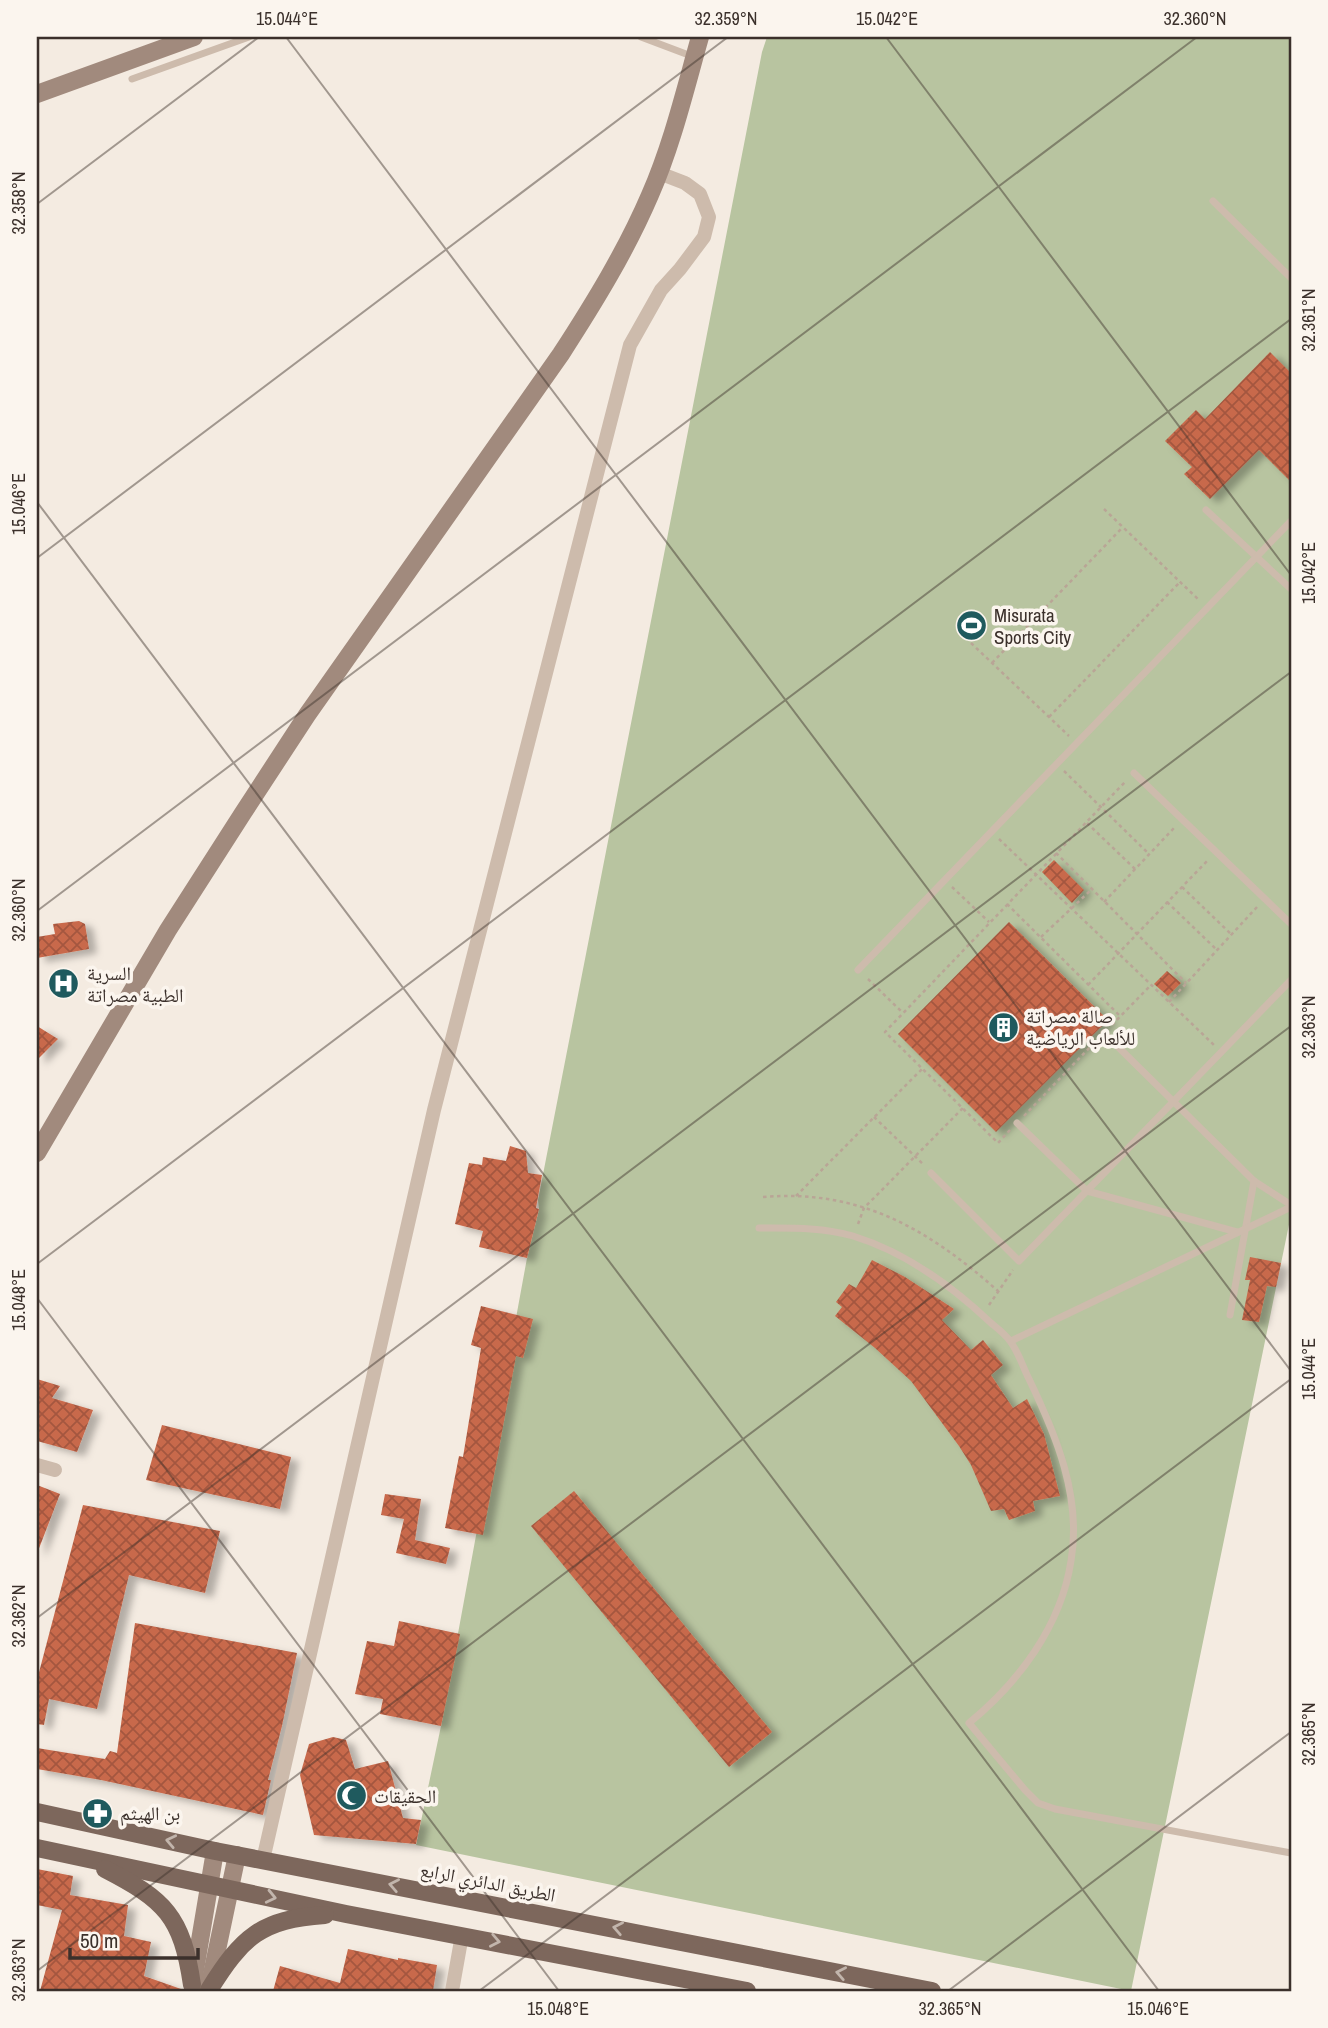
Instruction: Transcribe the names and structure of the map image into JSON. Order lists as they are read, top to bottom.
{
  "streets": {
    "main road": ["الطريق الدائري الرابع"]
  },
  "places": {
    "sports": ["Misurata Sports City"],
    "hospital": ["السرية الطبية مصراتة"],
    "building": ["صالة مصراتة للألعاب الرياضية"],
    "mosque": ["الحقيقات"],
    "pharmacy": ["بن الهيثم"]
  },
  "scale_bar": "50 m",
  "coordinates": [
    "15.044°E",
    "32.359°N",
    "15.042°E",
    "32.360°N",
    "32.358°N",
    "32.361°N",
    "15.046°E",
    "32.363°N",
    "15.048°E",
    "32.362°N",
    "32.365°N"
  ]
}
